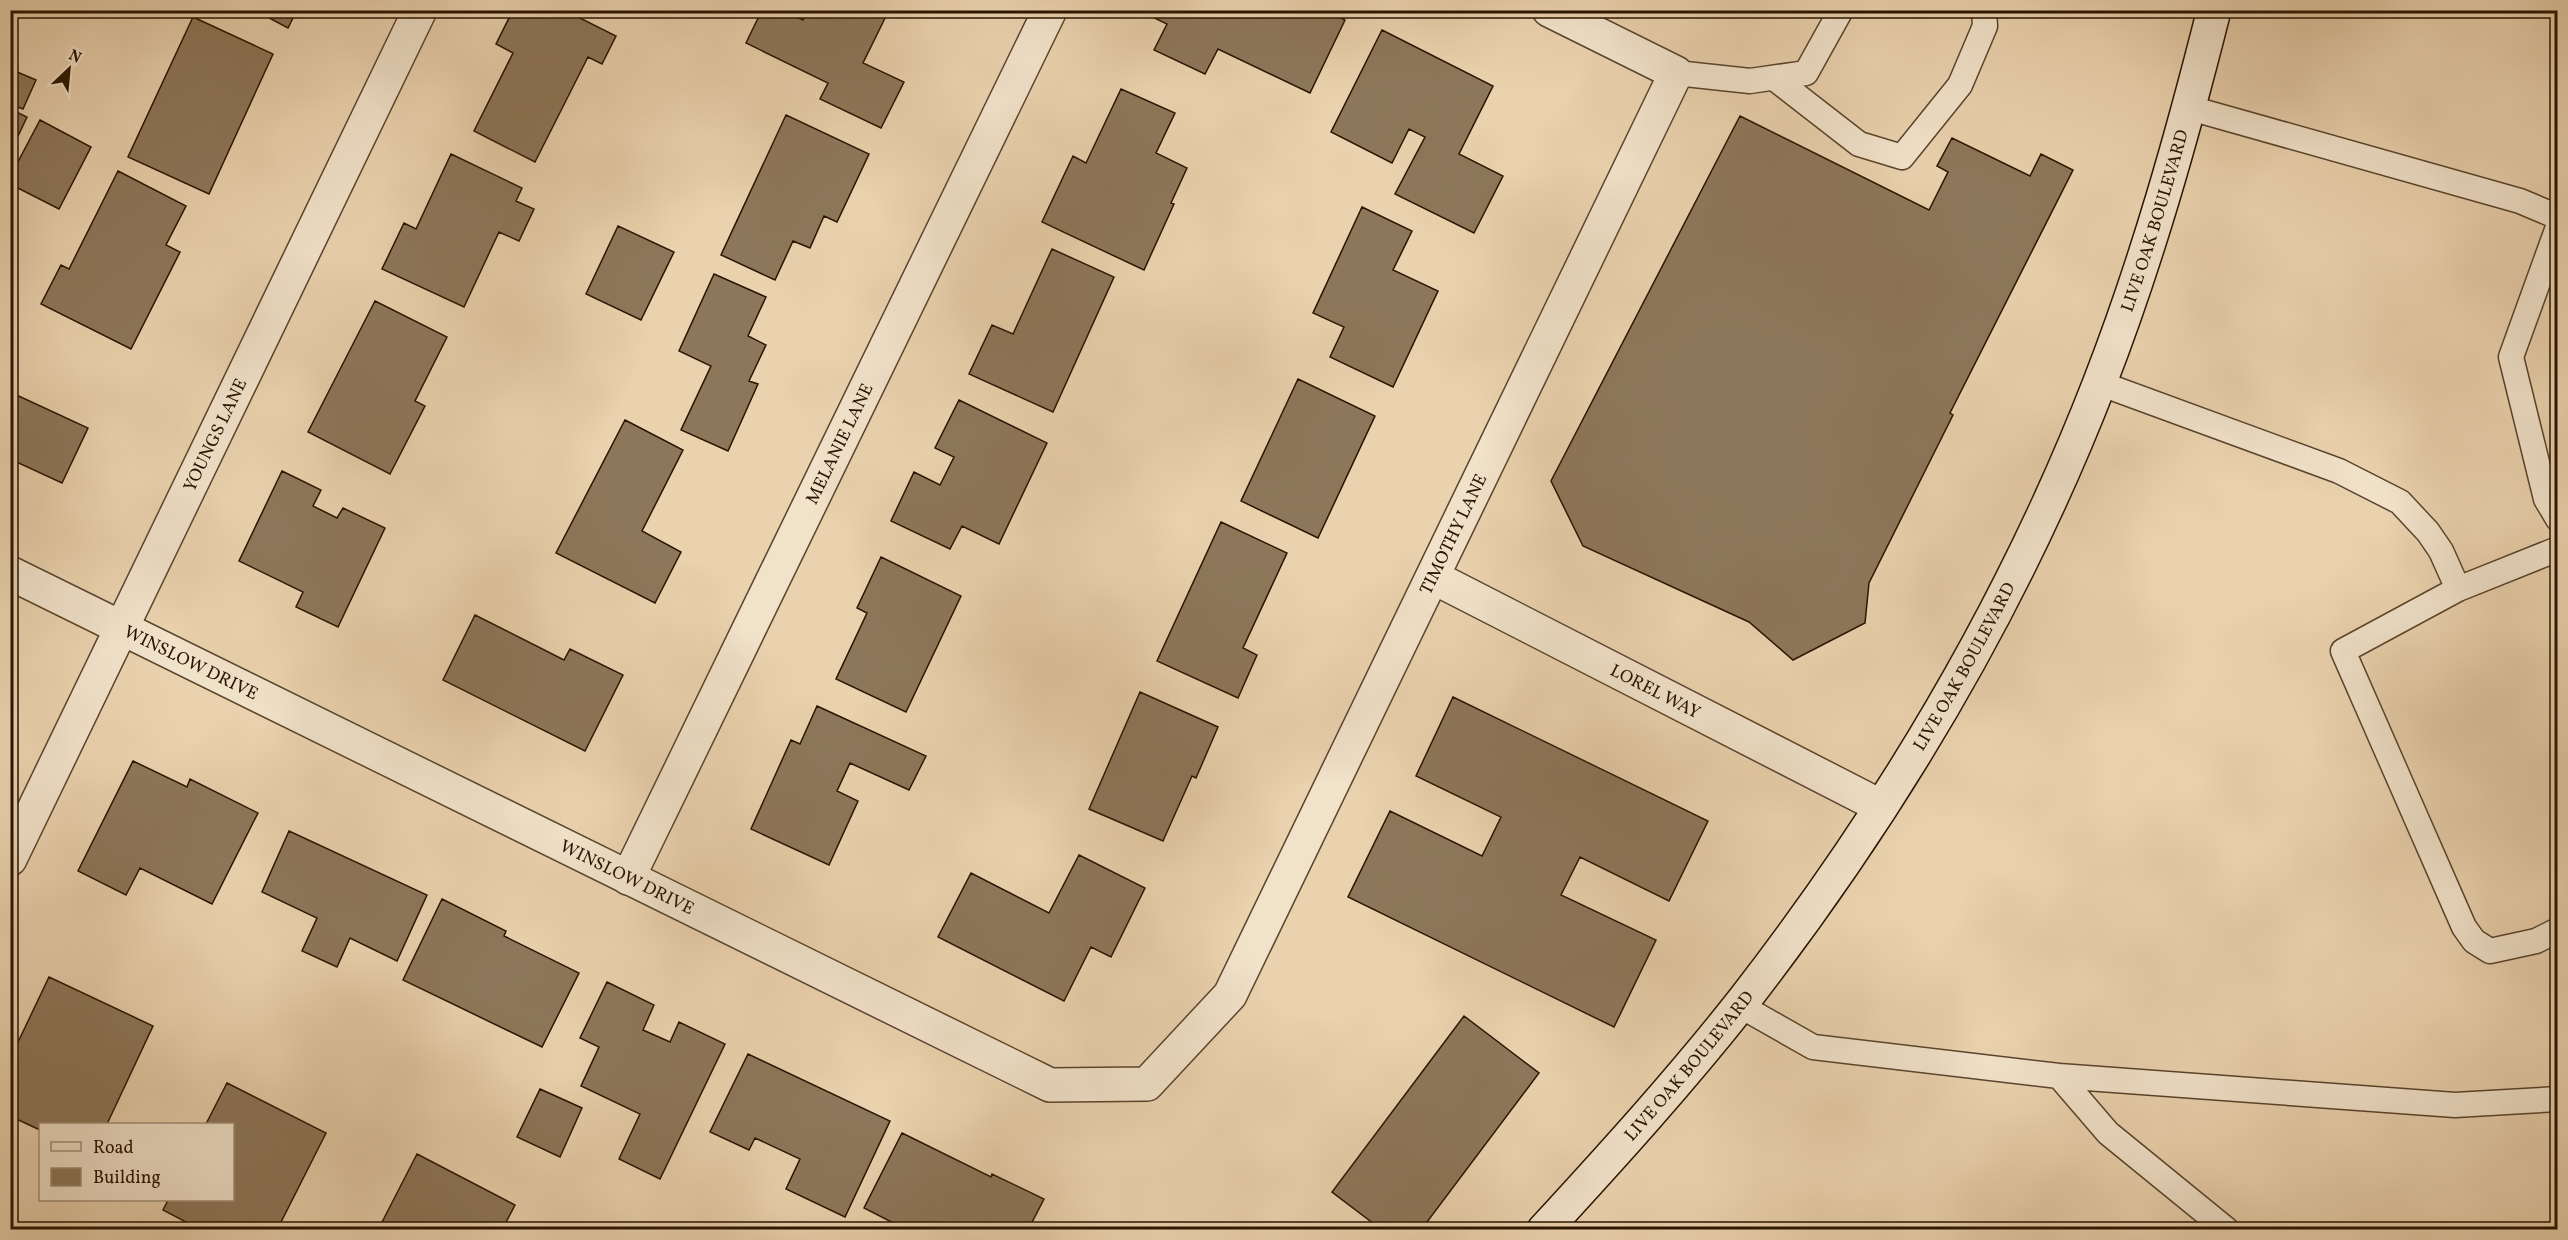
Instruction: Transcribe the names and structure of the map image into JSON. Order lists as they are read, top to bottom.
{
  "streets": {
    "street": [
      "LIVE OAK BOULEVARD",
      "YOUNGS LANE",
      "MELANIE LANE",
      "TIMOTHY LANE",
      "WINSLOW DRIVE",
      "LOREL WAY"
    ]
  },
  "crossings": [
    ["LIVE OAK BOULEVARD", "LOREL WAY"],
    ["YOUNGS LANE", "WINSLOW DRIVE"],
    ["MELANIE LANE", "WINSLOW DRIVE"],
    ["TIMOTHY LANE", "WINSLOW DRIVE"],
    ["TIMOTHY LANE", "LOREL WAY"]
  ],
  "legend": ["Road", "Building"],
  "north": "top right"
}
